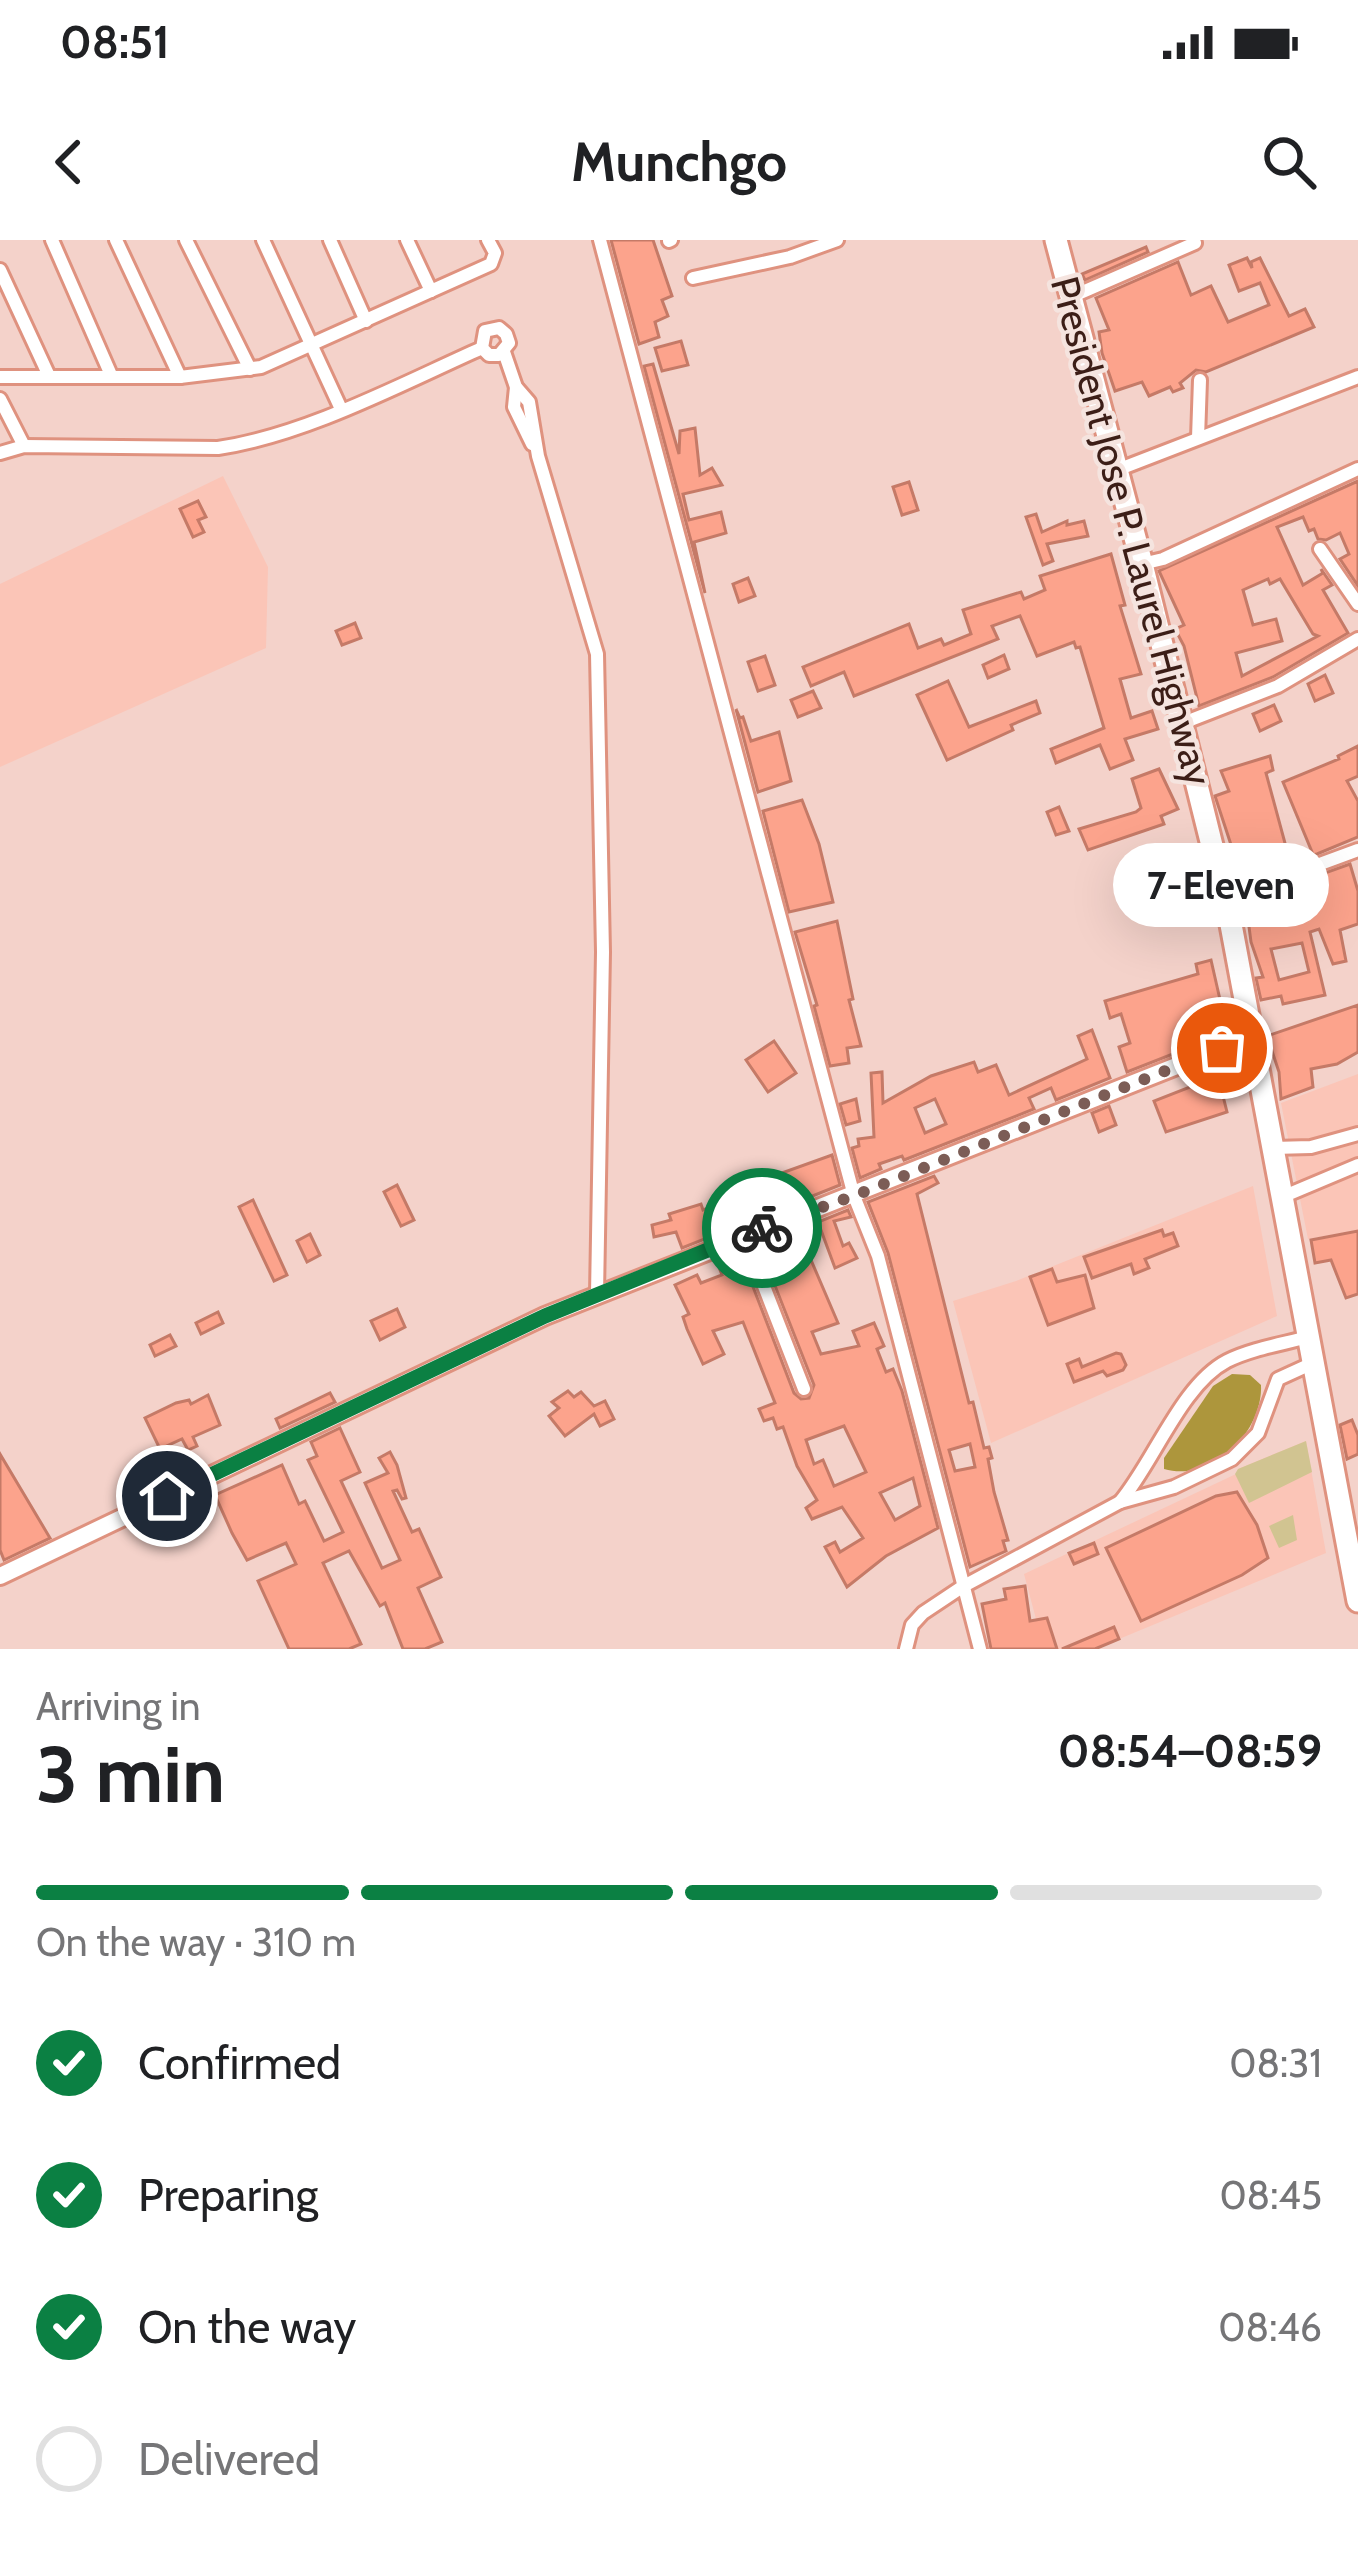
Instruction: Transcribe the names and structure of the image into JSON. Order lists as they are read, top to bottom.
{
  "streets": {
    "highway": ["President Jose P. Laurel Highway"]
  },
  "places": ["7-Eleven"],
  "page": {
    "status": "08:51",
    "header": "Munchgo",
    "bubble": "7-Eleven",
    "heading": ["3 min", "Arriving in", "08:54–08:59"],
    "bar": "On the way · 310 m",
    "list": [
      ["Confirmed", "08:31"],
      ["Preparing", "08:45"],
      ["On the way", "08:46"],
      "Delivered"
    ]
  }
}
